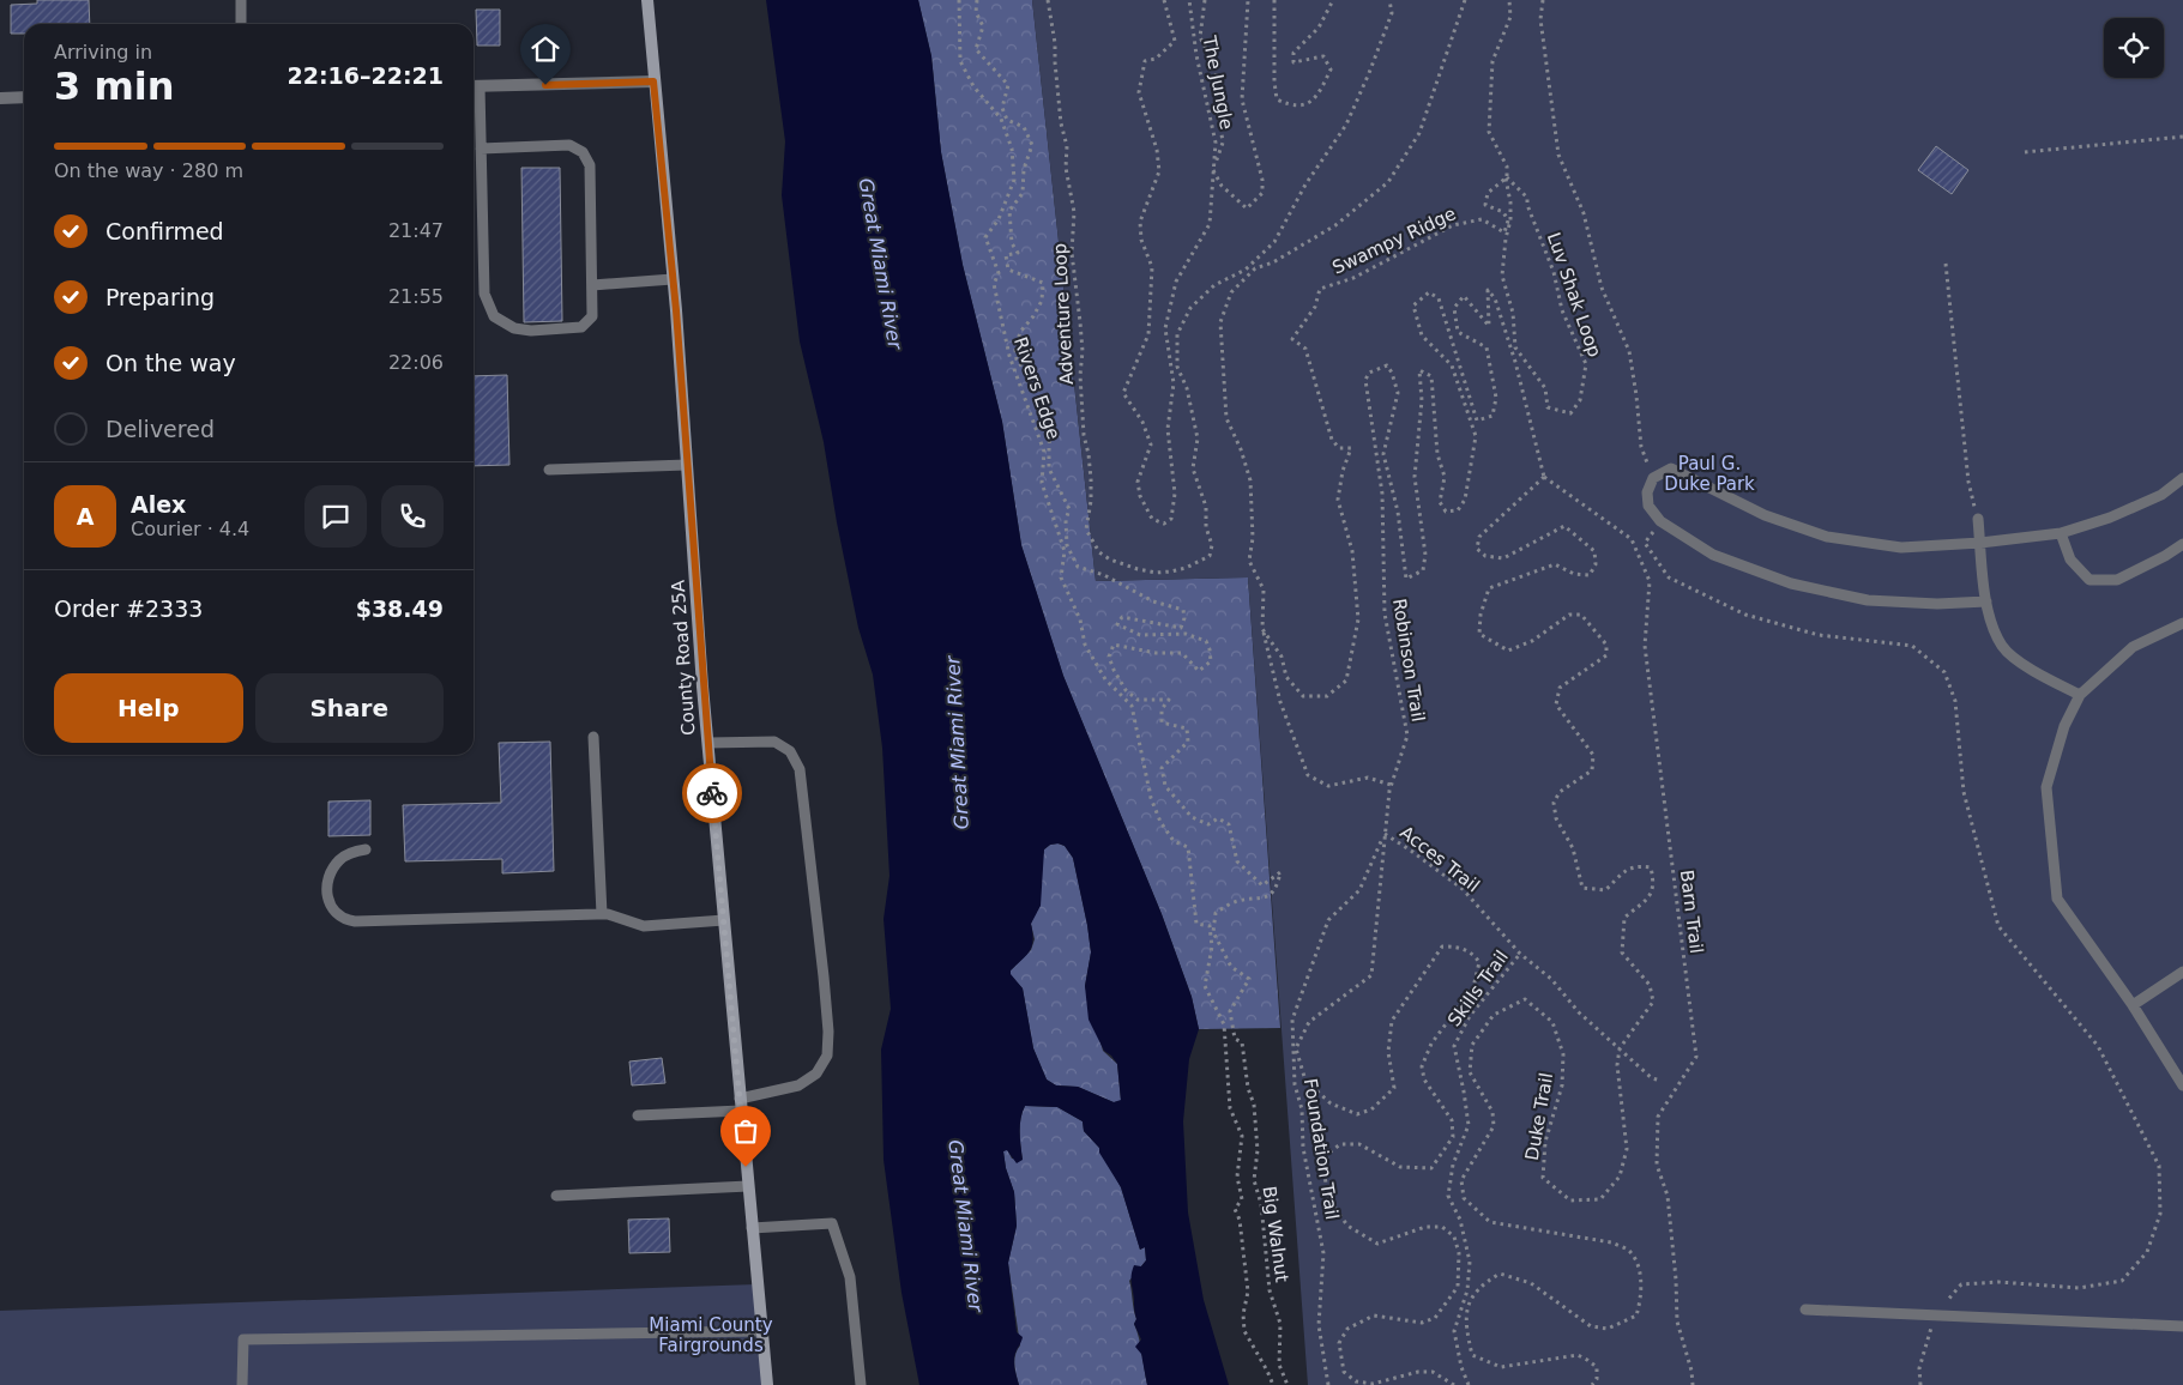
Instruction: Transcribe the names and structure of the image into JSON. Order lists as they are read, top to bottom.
{
  "streets": {
    "main road": ["County Road 25A"],
    "path": [
      "The Jungle",
      "Swampy Ridge",
      "Luv Shak Loop",
      "Adventure Loop",
      "Rivers Edge",
      "Robinson Trail",
      "Acces Trail",
      "Barn Trail",
      "Skills Trail",
      "Duke Trail",
      "Foundation Trail",
      "Big Walnut"
    ]
  },
  "crossings": [
    ["Swampy Ridge", "Luv Shak Loop"],
    ["Robinson Trail", "Acces Trail"],
    ["Robinson Trail", "Barn Trail"],
    ["Robinson Trail", "Foundation Trail"],
    ["Acces Trail", "Skills Trail"],
    ["Acces Trail", "Duke Trail"],
    ["Acces Trail", "Foundation Trail"]
  ],
  "water": ["Great Miami River"],
  "parks": ["Paul G. Duke Park", "Miami County Fairgrounds"],
  "page": {
    "heading": ["3 min", "Arriving in", "22:16–22:21"],
    "panel": [
      "Alex",
      "Courier · 4.4",
      "Order #2333",
      "$38.49"
    ],
    "bar": "On the way · 280 m",
    "list": [
      ["Confirmed", "21:47"],
      ["Preparing", "21:55"],
      ["On the way", "22:06"],
      "Delivered"
    ],
    "round": "A",
    "buttons": ["Help", "Share"]
  }
}
